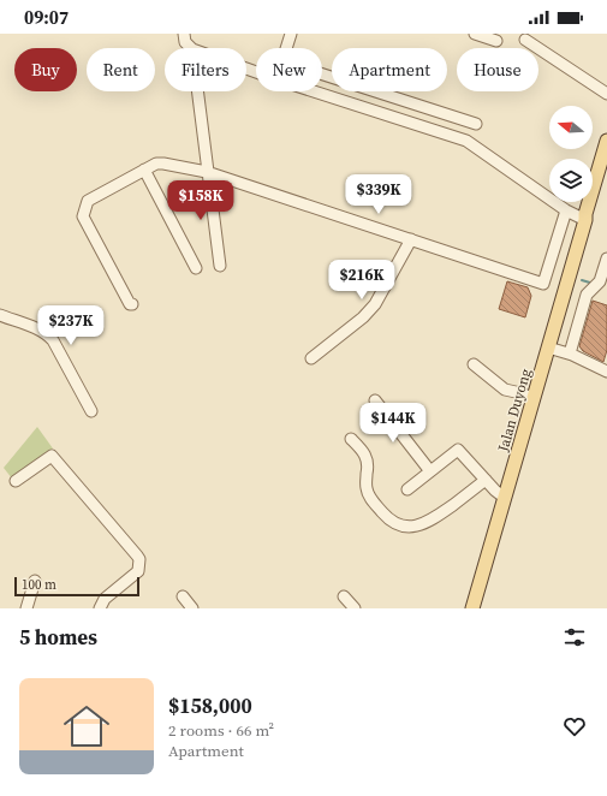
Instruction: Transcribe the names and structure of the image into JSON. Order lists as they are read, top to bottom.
{
  "streets": {
    "main road": ["Jalan Duyong"]
  },
  "scale_bar": "100 m",
  "north": "left",
  "page": {
    "status": "09:07",
    "chip": [
      "Buy",
      "Rent",
      "Filters",
      "New",
      "Apartment",
      "House"
    ],
    "price": [
      "$339K",
      "$158K",
      "$216K",
      "$237K",
      "$144K"
    ],
    "scale": "100 m",
    "heading": "5 homes",
    "list": [
      {
        "name": "$158,000",
        "note": "2 rooms · 66 m² · Apartment"
      }
    ]
  }
}
